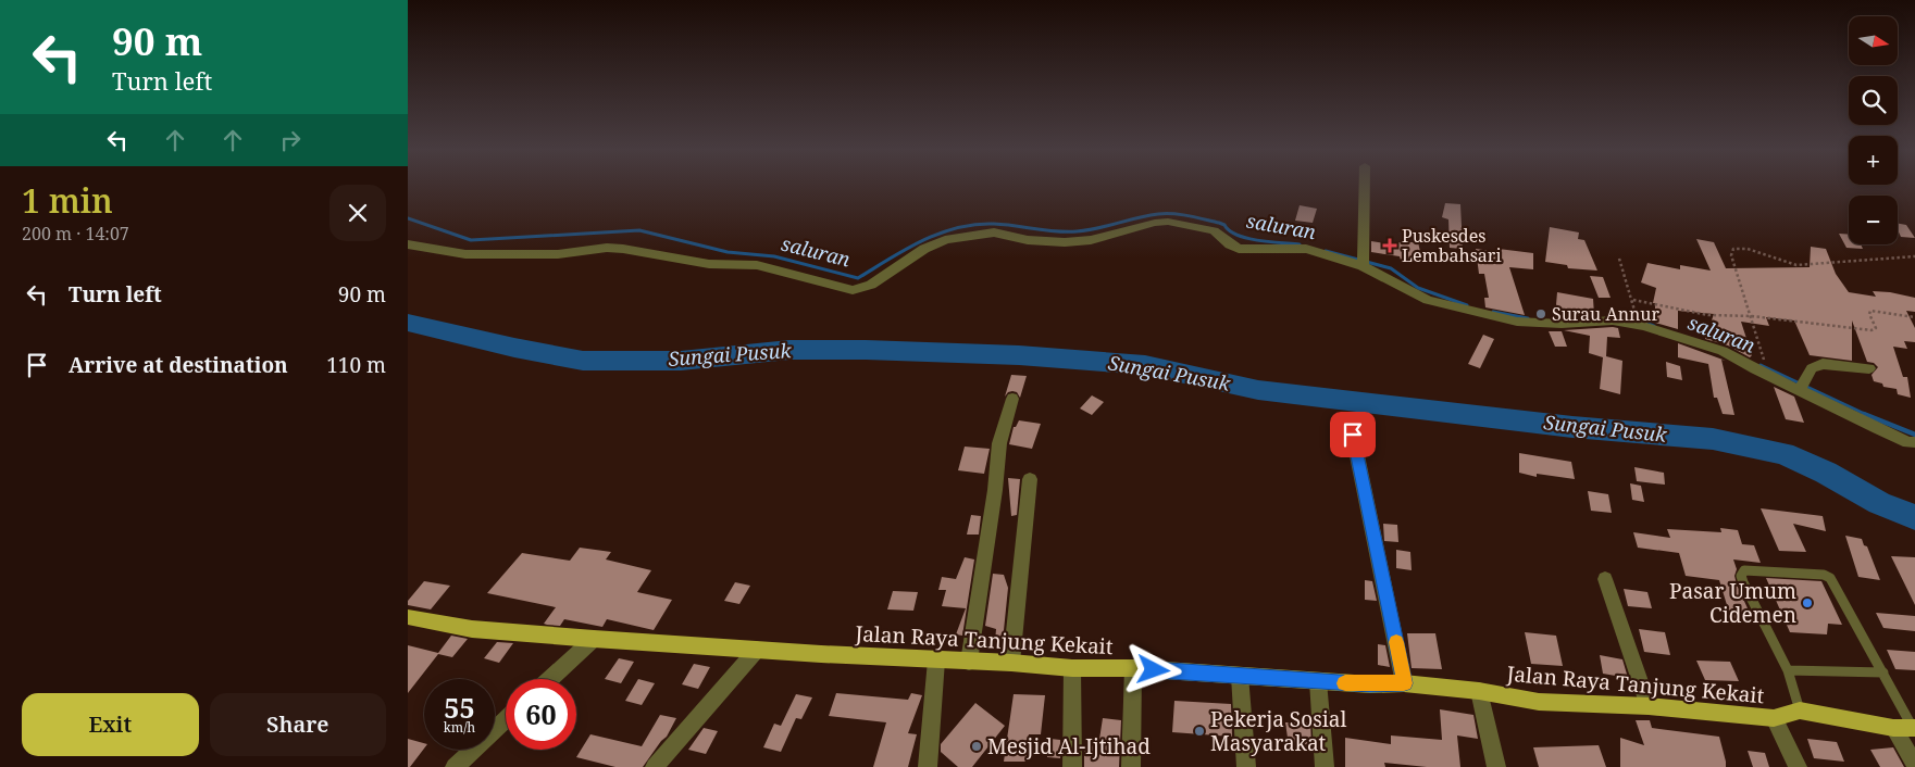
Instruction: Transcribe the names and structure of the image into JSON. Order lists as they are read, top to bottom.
{
  "streets": {
    "main road": ["Jalan Raya Tanjung Kekait"]
  },
  "water": ["saluran", "Sungai Pusuk"],
  "places": {
    "health": ["Puskesdes Lembahsari"],
    "other": [
      "Surau Annur",
      "Pasar Umum Cidemen",
      "Pekerja Sosial Masyarakat",
      "Mesjid Al-Ijtihad"
    ]
  },
  "north": "right",
  "page": {
    "turn": ["90 m", "Turn left"],
    "map_buttons": ["+", "−"],
    "heading": ["1 min", "200 m · 14:07"],
    "list": [
      {
        "name": "Turn left",
        "value": "90 m"
      },
      {
        "name": "Arrive at destination",
        "value": "110 m"
      }
    ],
    "speed": "55 km/h",
    "limit": "60",
    "buttons": ["Exit", "Share"]
  }
}
